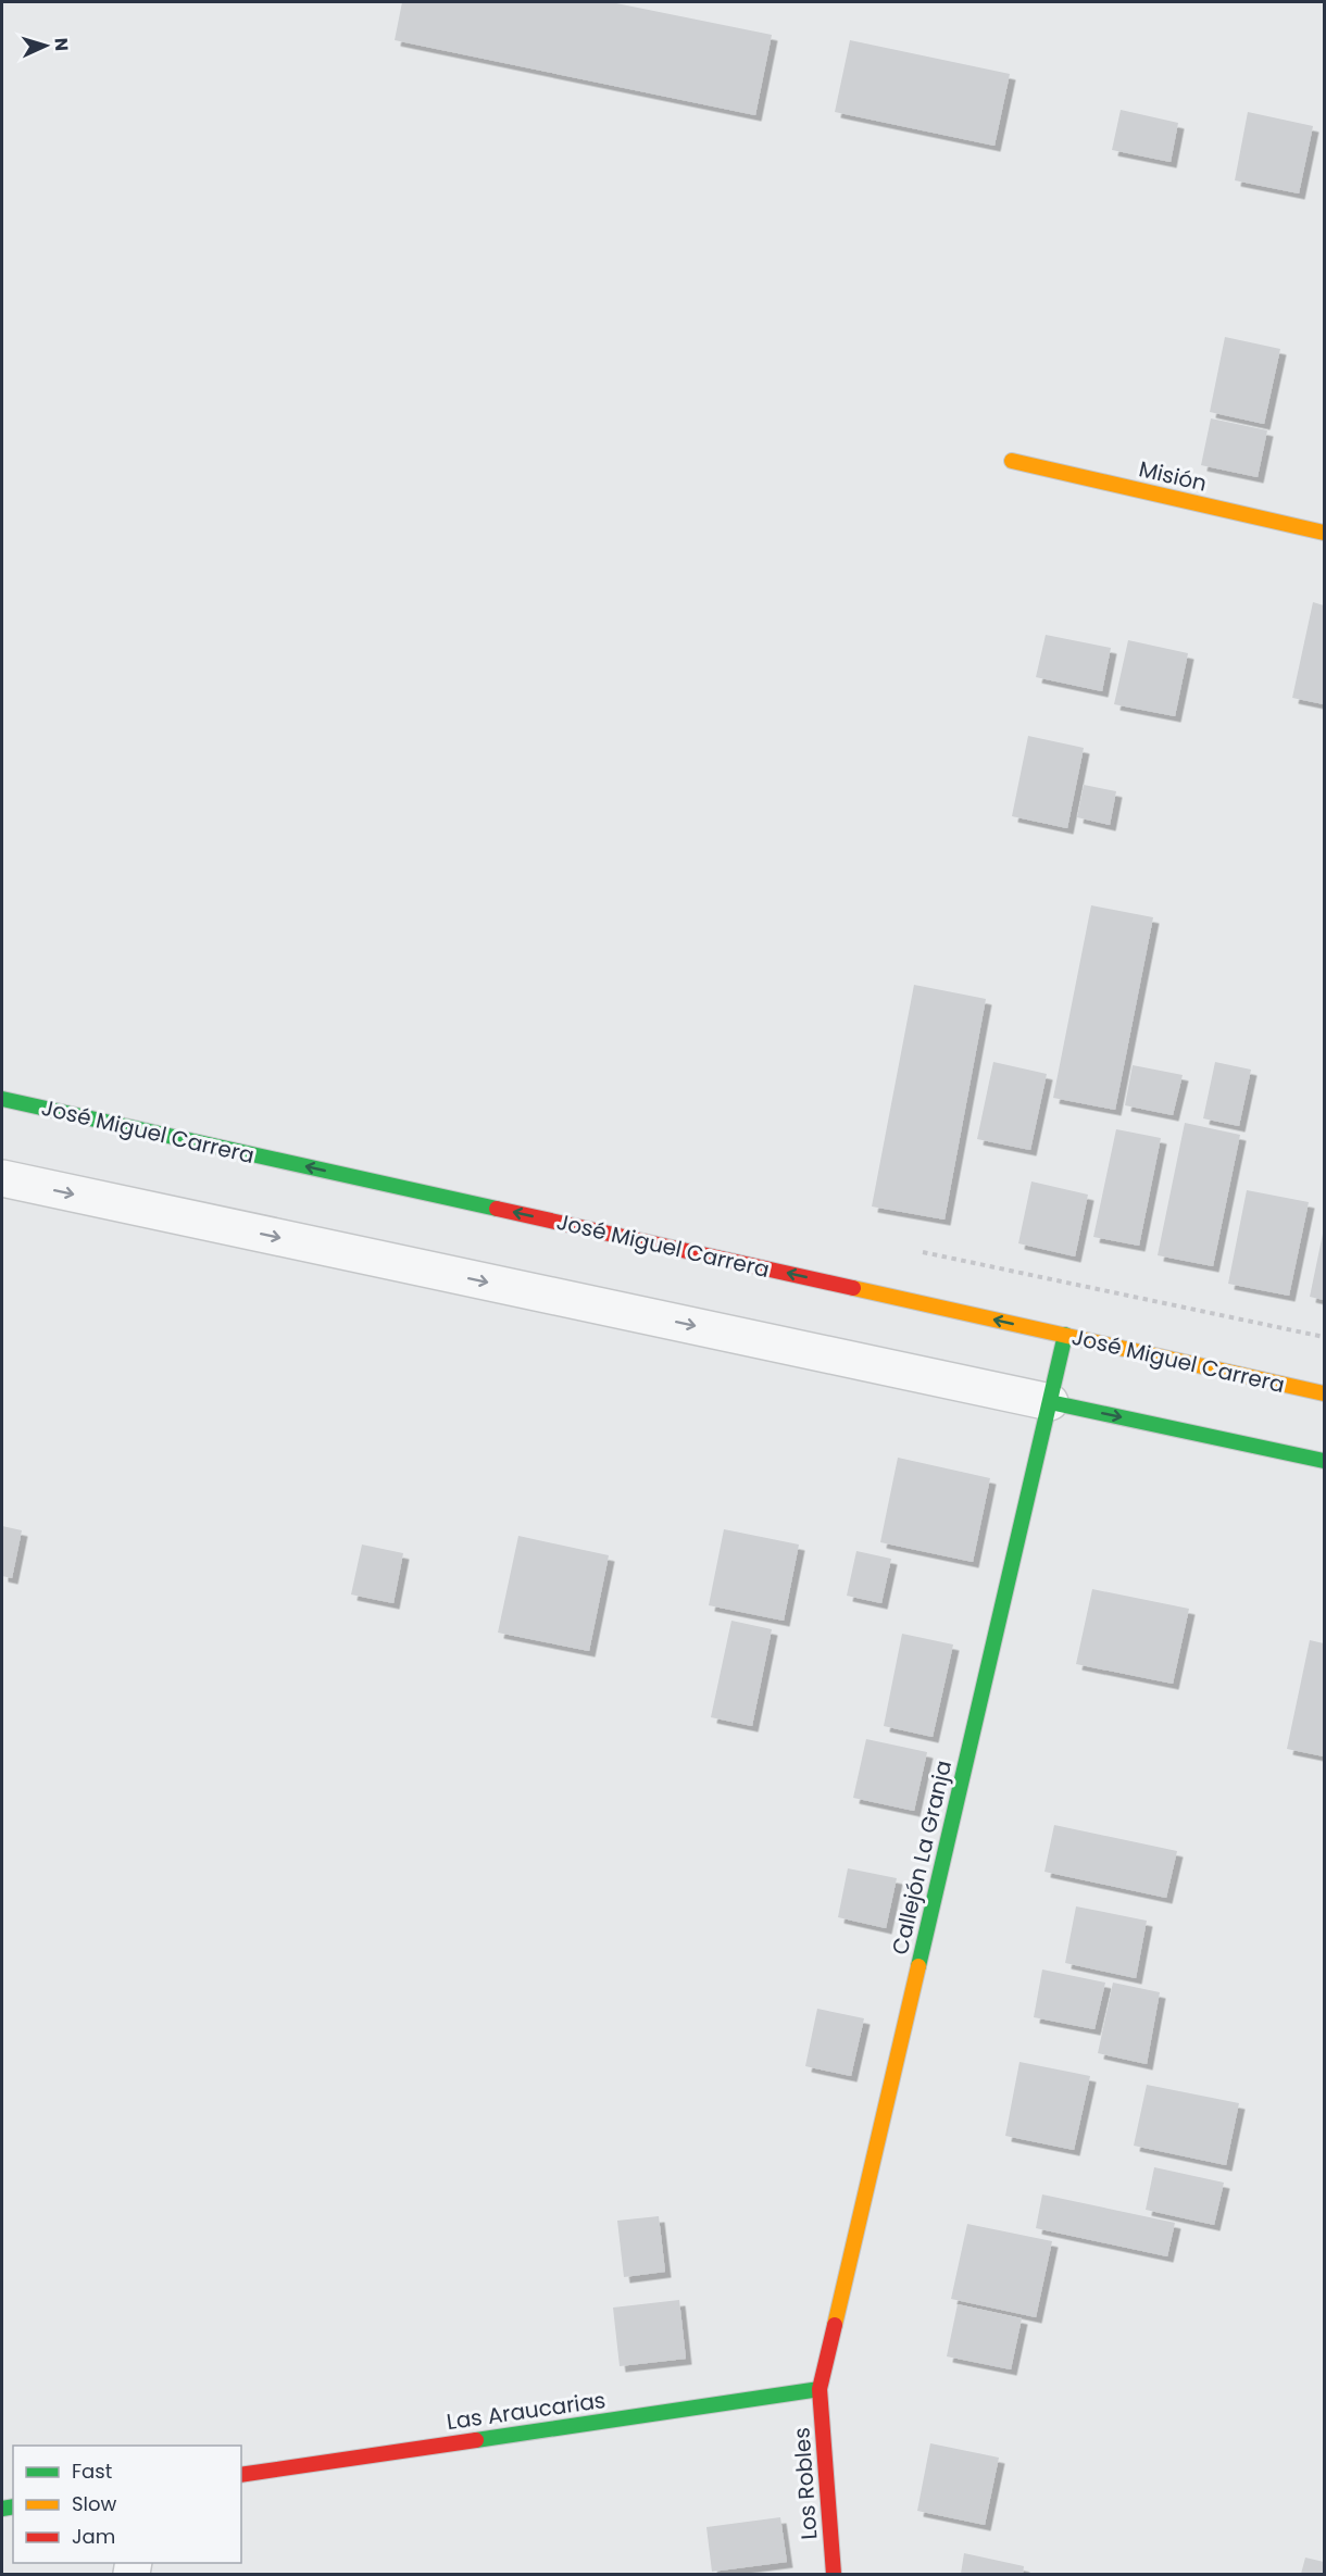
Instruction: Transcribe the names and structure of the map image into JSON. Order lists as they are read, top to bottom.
{
  "streets": {
    "street": [
      "Misión",
      "José Miguel Carrera",
      "Callejón La Granja",
      "Las Araucarias",
      "Los Robles"
    ]
  },
  "crossings": [
    ["José Miguel Carrera", "Callejón La Granja"],
    ["Callejón La Granja", "Las Araucarias"],
    ["Callejón La Granja", "Los Robles"],
    ["Las Araucarias", "Los Robles"]
  ],
  "legend": ["Fast", "Slow", "Jam"],
  "north": "right"
}
